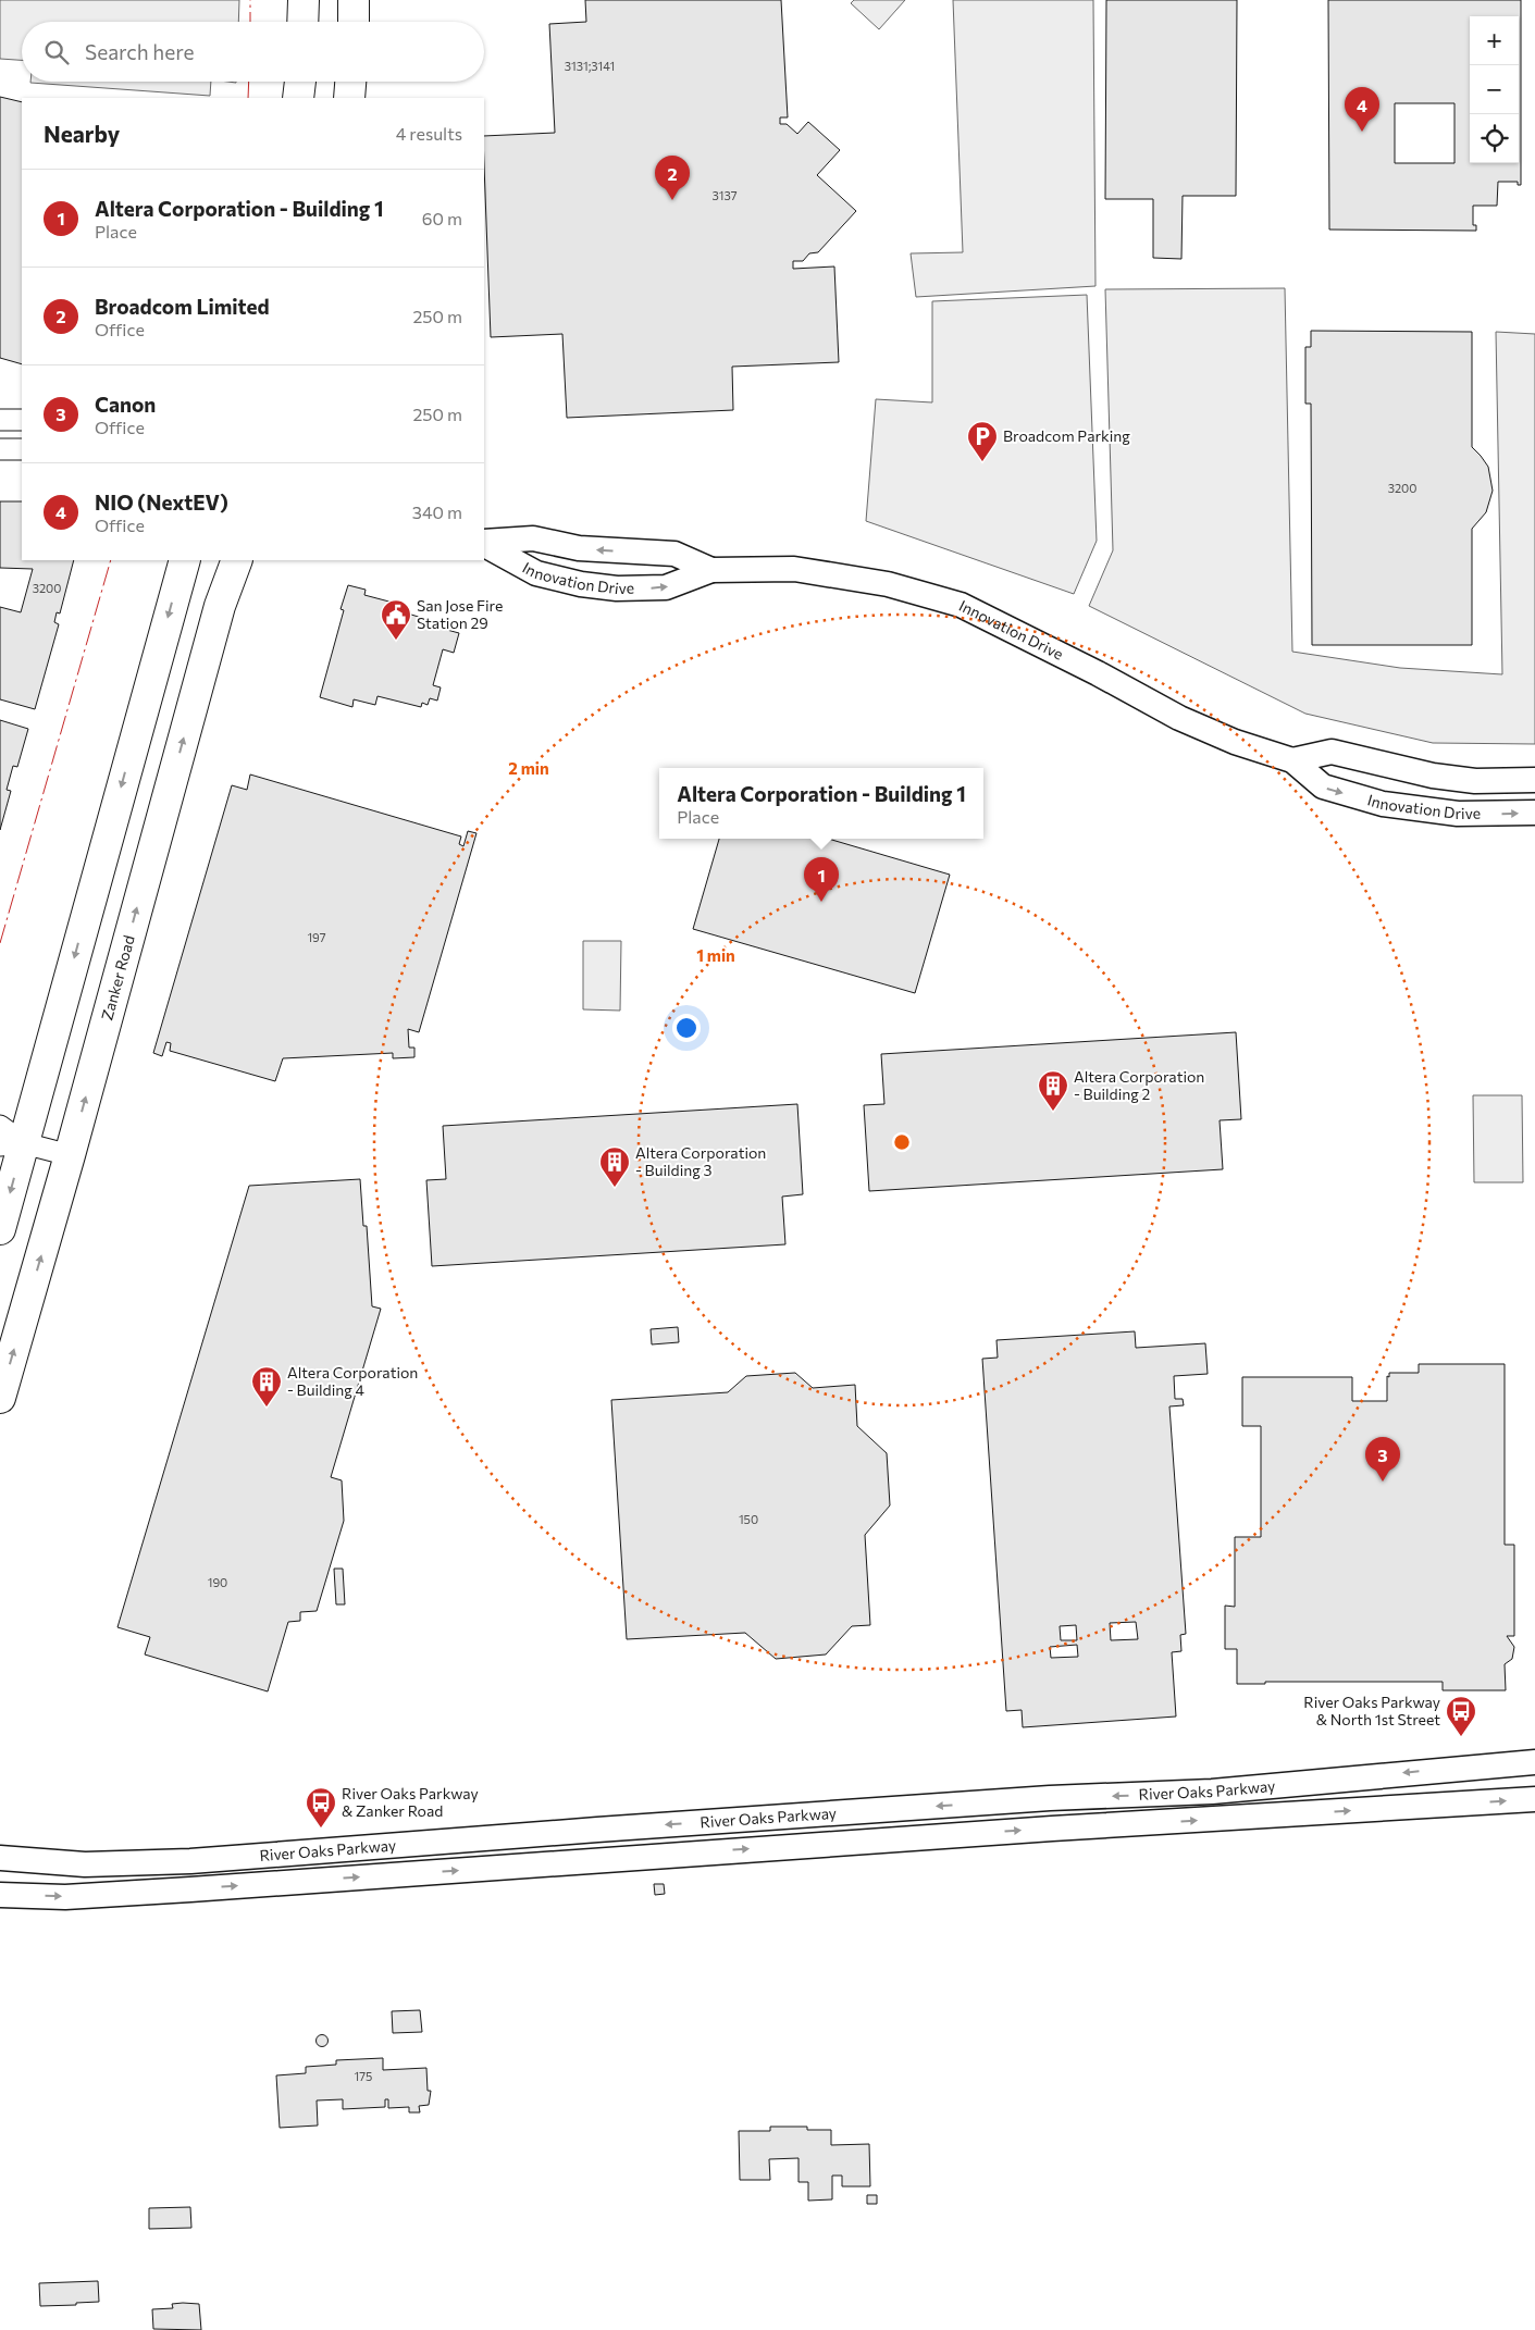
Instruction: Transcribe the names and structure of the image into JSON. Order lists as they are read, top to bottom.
{
  "streets": {
    "main road": ["Zanker Road"],
    "street": ["Innovation Drive", "River Oaks Parkway"]
  },
  "places": {
    "parking": ["Broadcom Parking"],
    "public building": ["San Jose Fire Station 29"],
    "building": ["Altera Corporation - Building 2", "Altera Corporation - Building 3", "Altera Corporation - Building 4"],
    "bus stop": ["River Oaks Parkway & North 1st Street", "River Oaks Parkway & Zanker Road"]
  },
  "house_numbers": [
    "3131;3141",
    "3137",
    "3200",
    "3200",
    "197",
    "150",
    "190",
    "175"
  ],
  "page": {
    "map_buttons": ["+", "−"],
    "search": "Search here",
    "pins": [
      "4",
      "2",
      "1",
      "3"
    ],
    "heading": ["Nearby", "4 results"],
    "list": [
      {
        "mark": "1",
        "name": "Altera Corporation - Building 1",
        "note": "Place",
        "value": "60 m"
      },
      {
        "mark": "2",
        "name": "Broadcom Limited",
        "note": "Office",
        "value": "250 m"
      },
      {
        "mark": "3",
        "name": "Canon",
        "note": "Office",
        "value": "250 m"
      },
      {
        "mark": "4",
        "name": "NIO (NextEV)",
        "note": "Office",
        "value": "340 m"
      }
    ],
    "popup": ["Altera Corporation - Building 1", "Place"]
  },
  "rings": ["2 min", "1 min"]
}
